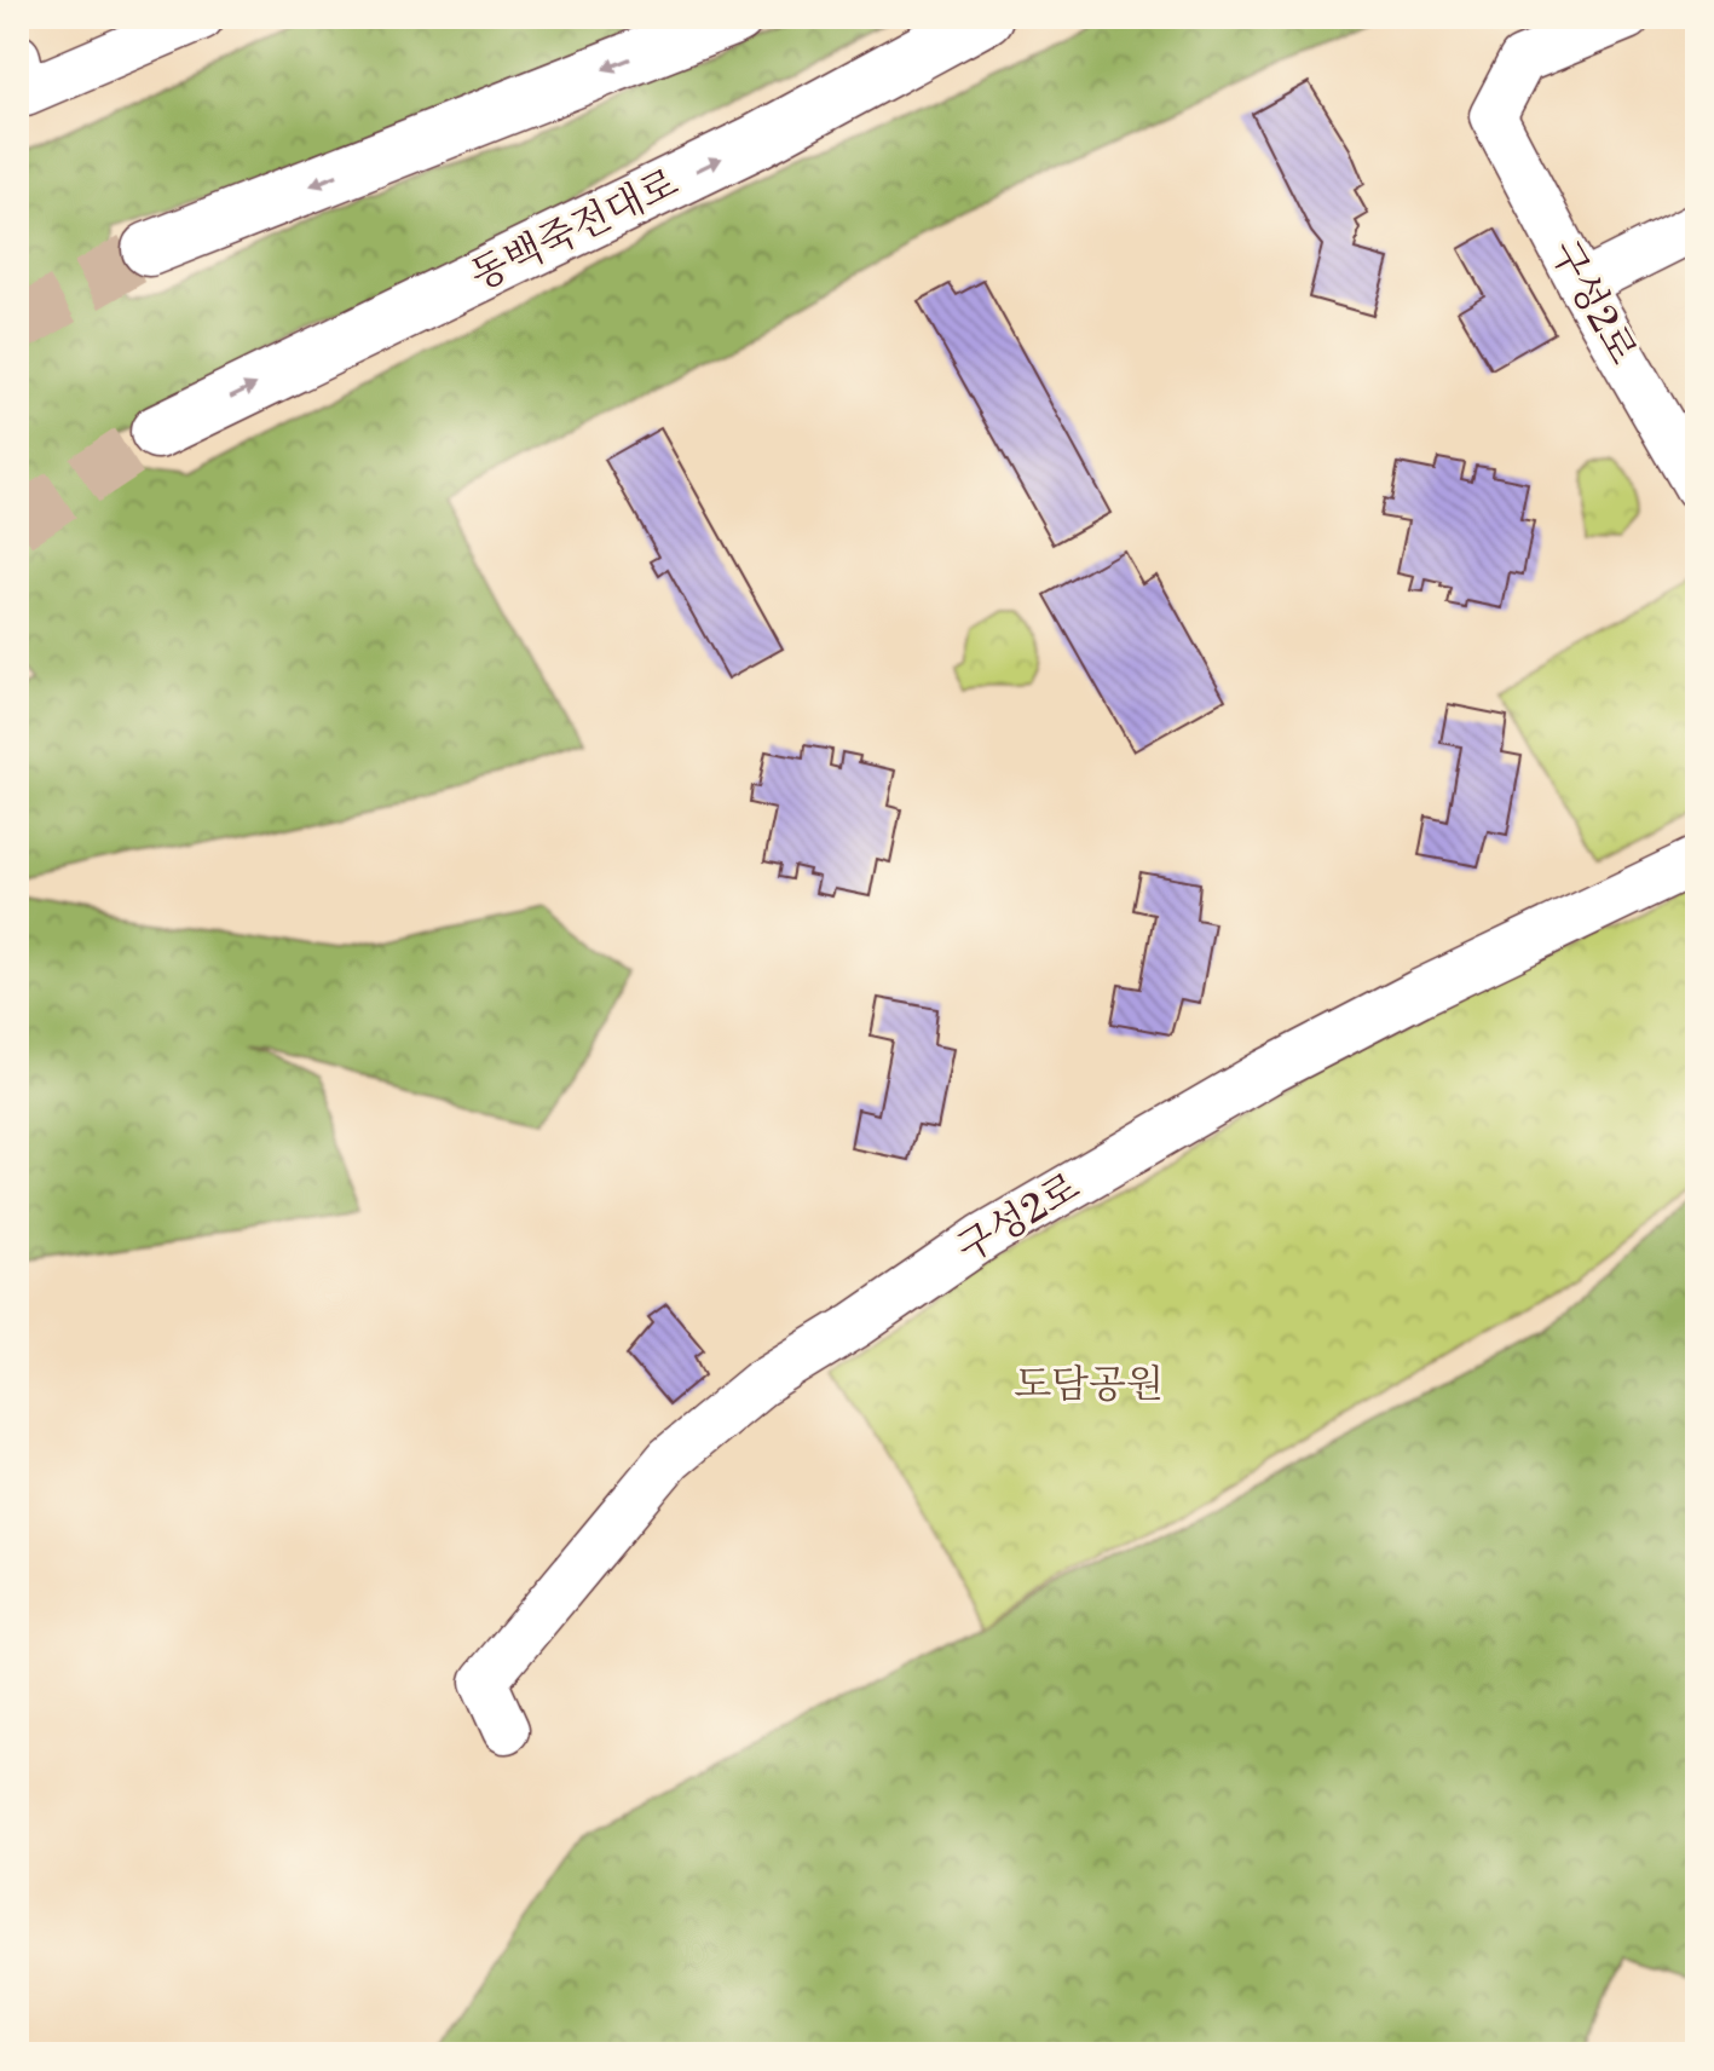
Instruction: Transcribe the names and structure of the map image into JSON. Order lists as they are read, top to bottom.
{
  "streets": {
    "main road": ["동백죽전대로"],
    "street": ["구성2로"]
  },
  "parks": ["도담공원"]
}
